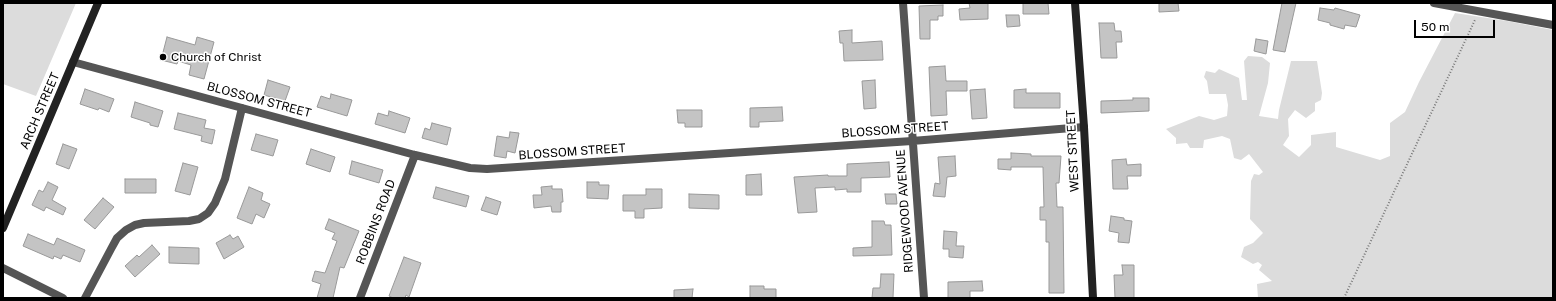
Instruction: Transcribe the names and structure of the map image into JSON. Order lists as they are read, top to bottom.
{
  "streets": {
    "street": [
      "BLOSSOM STREET",
      "ARCH STREET",
      "WEST STREET",
      "RIDGEWOOD AVENUE",
      "ROBBINS ROAD"
    ]
  },
  "crossings": [
    ["BLOSSOM STREET", "ARCH STREET"],
    ["BLOSSOM STREET", "WEST STREET"],
    ["BLOSSOM STREET", "RIDGEWOOD AVENUE"],
    ["BLOSSOM STREET", "ROBBINS ROAD"]
  ],
  "places": ["Church of Christ"],
  "scale_bar": "50 m"
}
